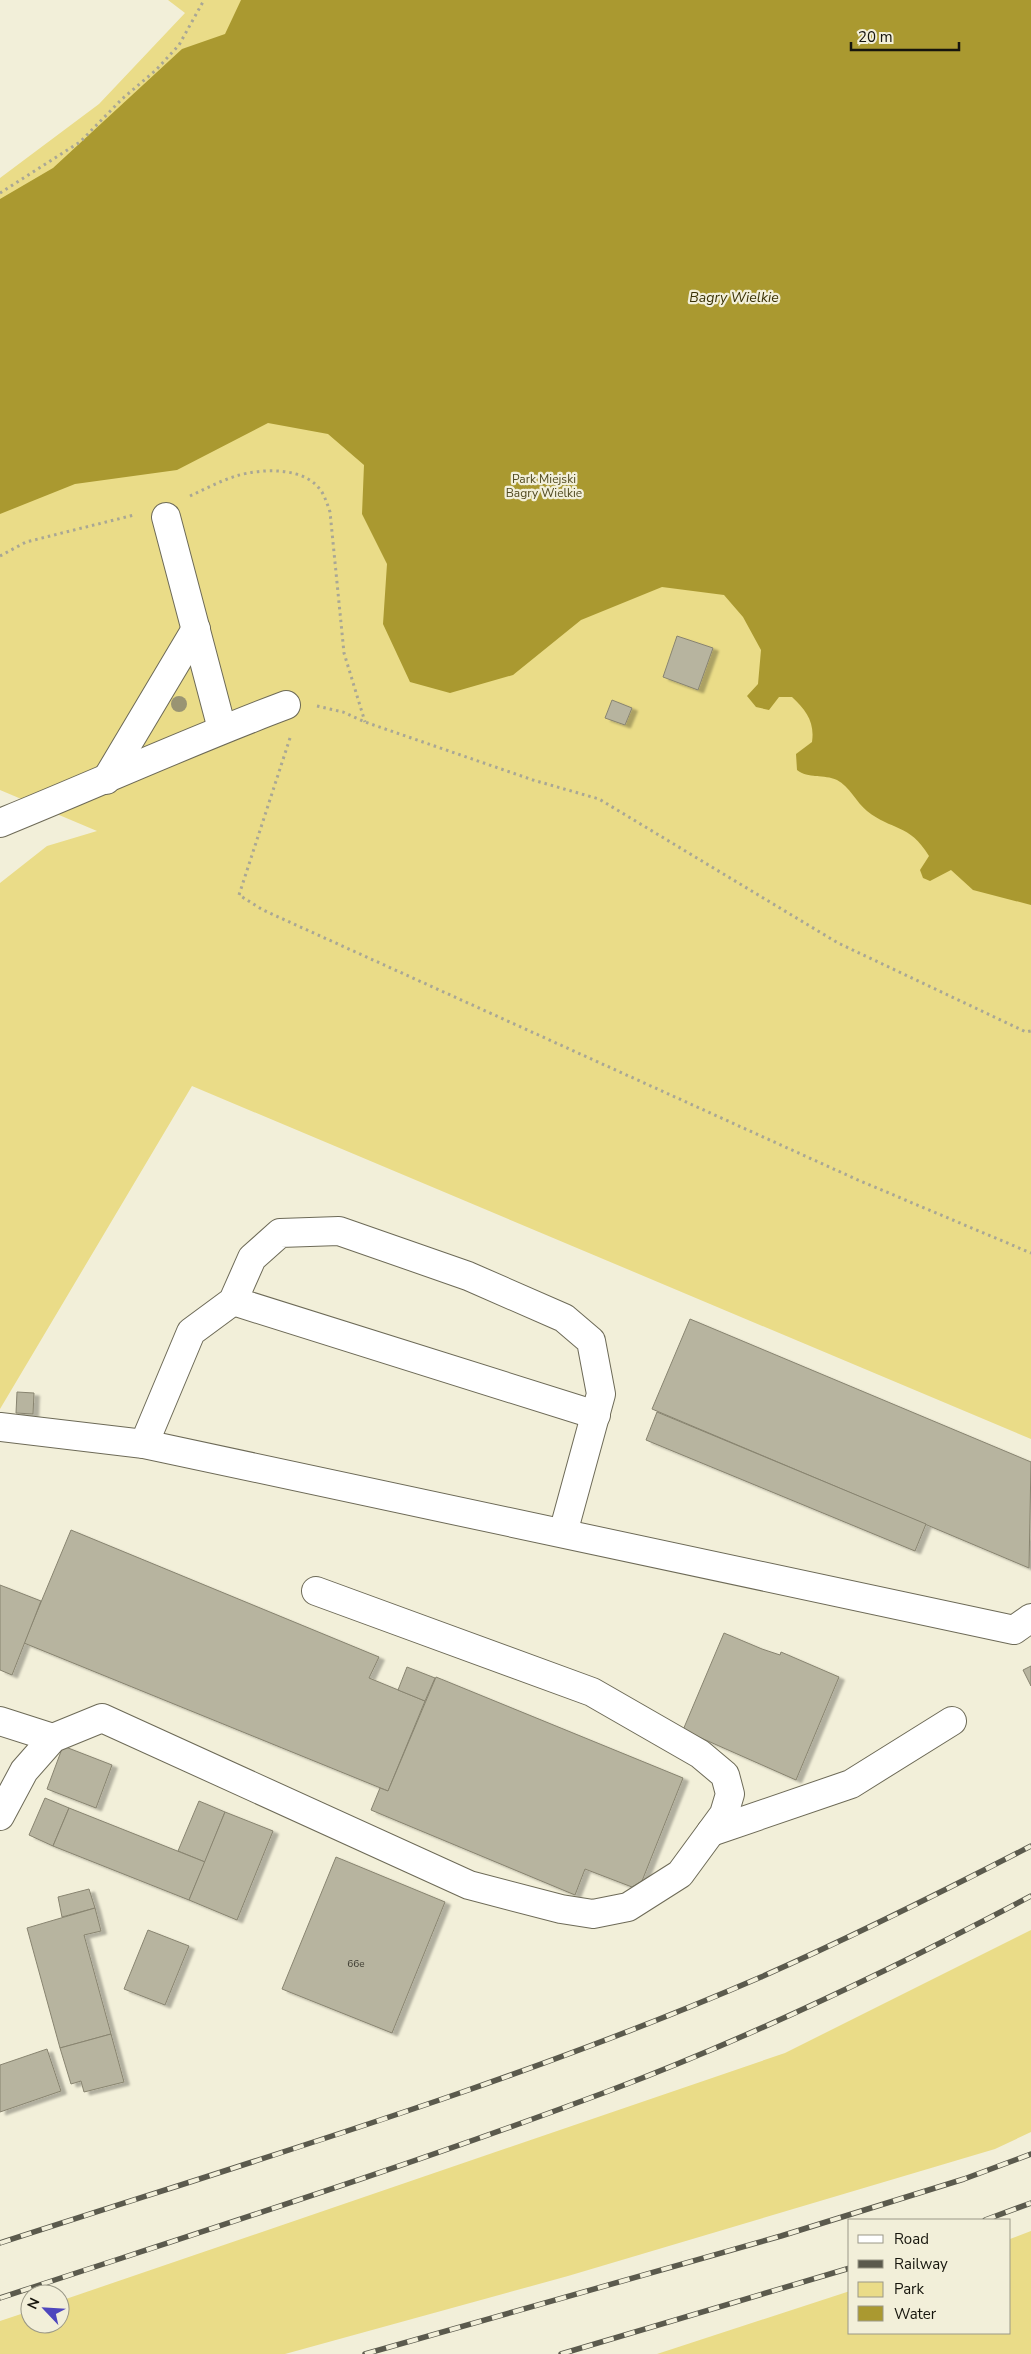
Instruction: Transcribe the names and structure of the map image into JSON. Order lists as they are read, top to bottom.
{
  "water": ["Bagry Wielkie"],
  "parks": ["Park Miejski Bagry Wielkie"],
  "house_numbers": ["66e"],
  "legend": [
    "Road",
    "Railway",
    "Park",
    "Water"
  ],
  "scale_bar": "20 m",
  "north": "top left"
}
